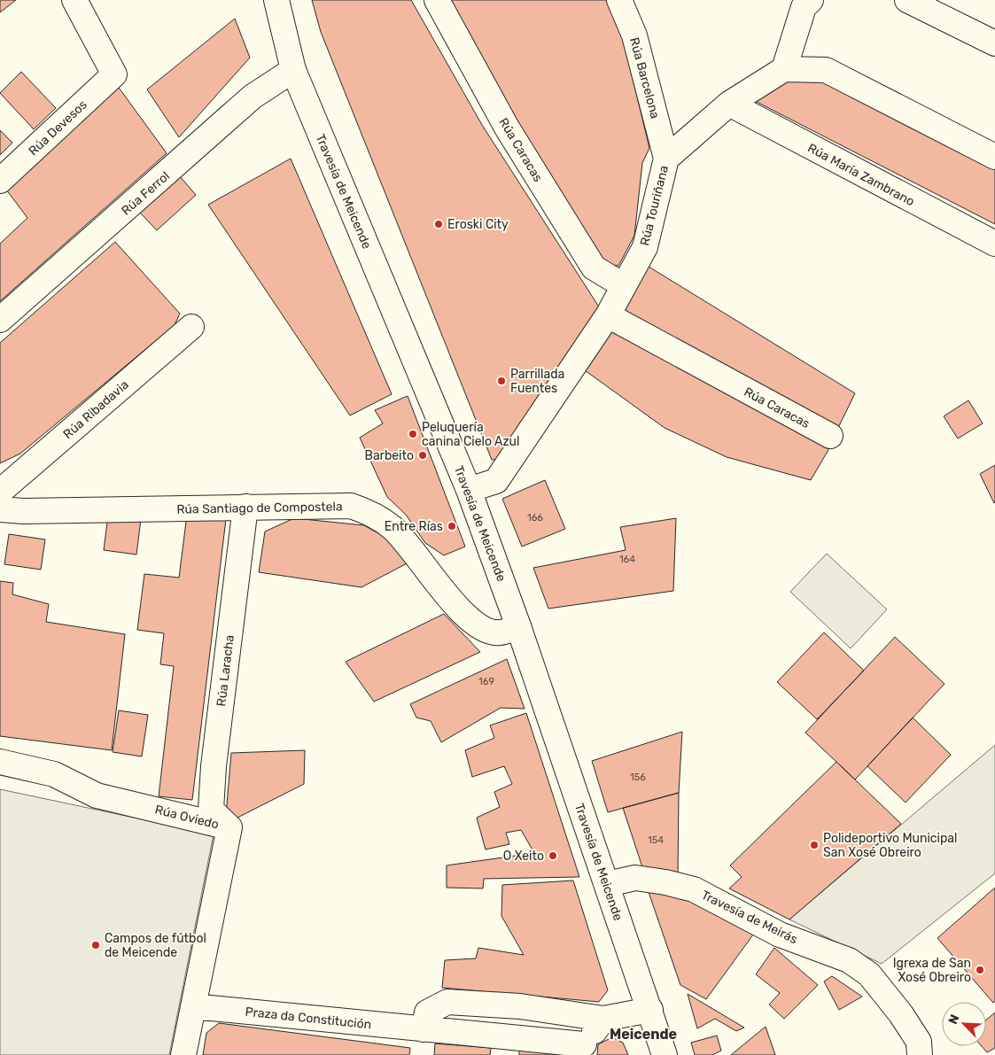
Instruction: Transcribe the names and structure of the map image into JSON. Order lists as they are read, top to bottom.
{
  "streets": {
    "street": [
      "Rúa Barcelona",
      "Rúa Devesos",
      "Rúa Caracas",
      "Rúa María Zambrano",
      "Travesía de Meicende",
      "Rúa Ferrol",
      "Rúa Touriñana",
      "Rúa Ribadavia",
      "Rúa Santiago de Compostela",
      "Rúa Laracha",
      "Rúa Oviedo",
      "Travesía de Meirás",
      "Praza da Constitución"
    ]
  },
  "crossings": [
    ["Rúa Barcelona", "Rúa Touriñana"],
    ["Rúa Caracas", "Rúa Touriñana"],
    ["Rúa María Zambrano", "Rúa Touriñana"],
    ["Travesía de Meicende", "Rúa Ferrol"],
    ["Travesía de Meicende", "Rúa Touriñana"],
    ["Travesía de Meicende", "Rúa Santiago de Compostela"],
    ["Travesía de Meicende", "Travesía de Meirás"],
    ["Rúa Santiago de Compostela", "Rúa Laracha"],
    ["Rúa Laracha", "Rúa Oviedo"],
    ["Rúa Oviedo", "Praza da Constitución"]
  ],
  "districts": ["Meicende"],
  "places": [
    "Eroski City",
    "Parrillada Fuentes",
    "Peluquería canina Cielo Azul",
    "Barbeito",
    "Entre Rías",
    "Polideportivo Municipal San Xosé Obreiro",
    "O Xeito",
    "Campos de fútbol de Meicende",
    "Igrexa de San Xosé Obreiro"
  ],
  "house_numbers": [
    "166",
    "164",
    "169",
    "156",
    "154"
  ],
  "north": "top left"
}
